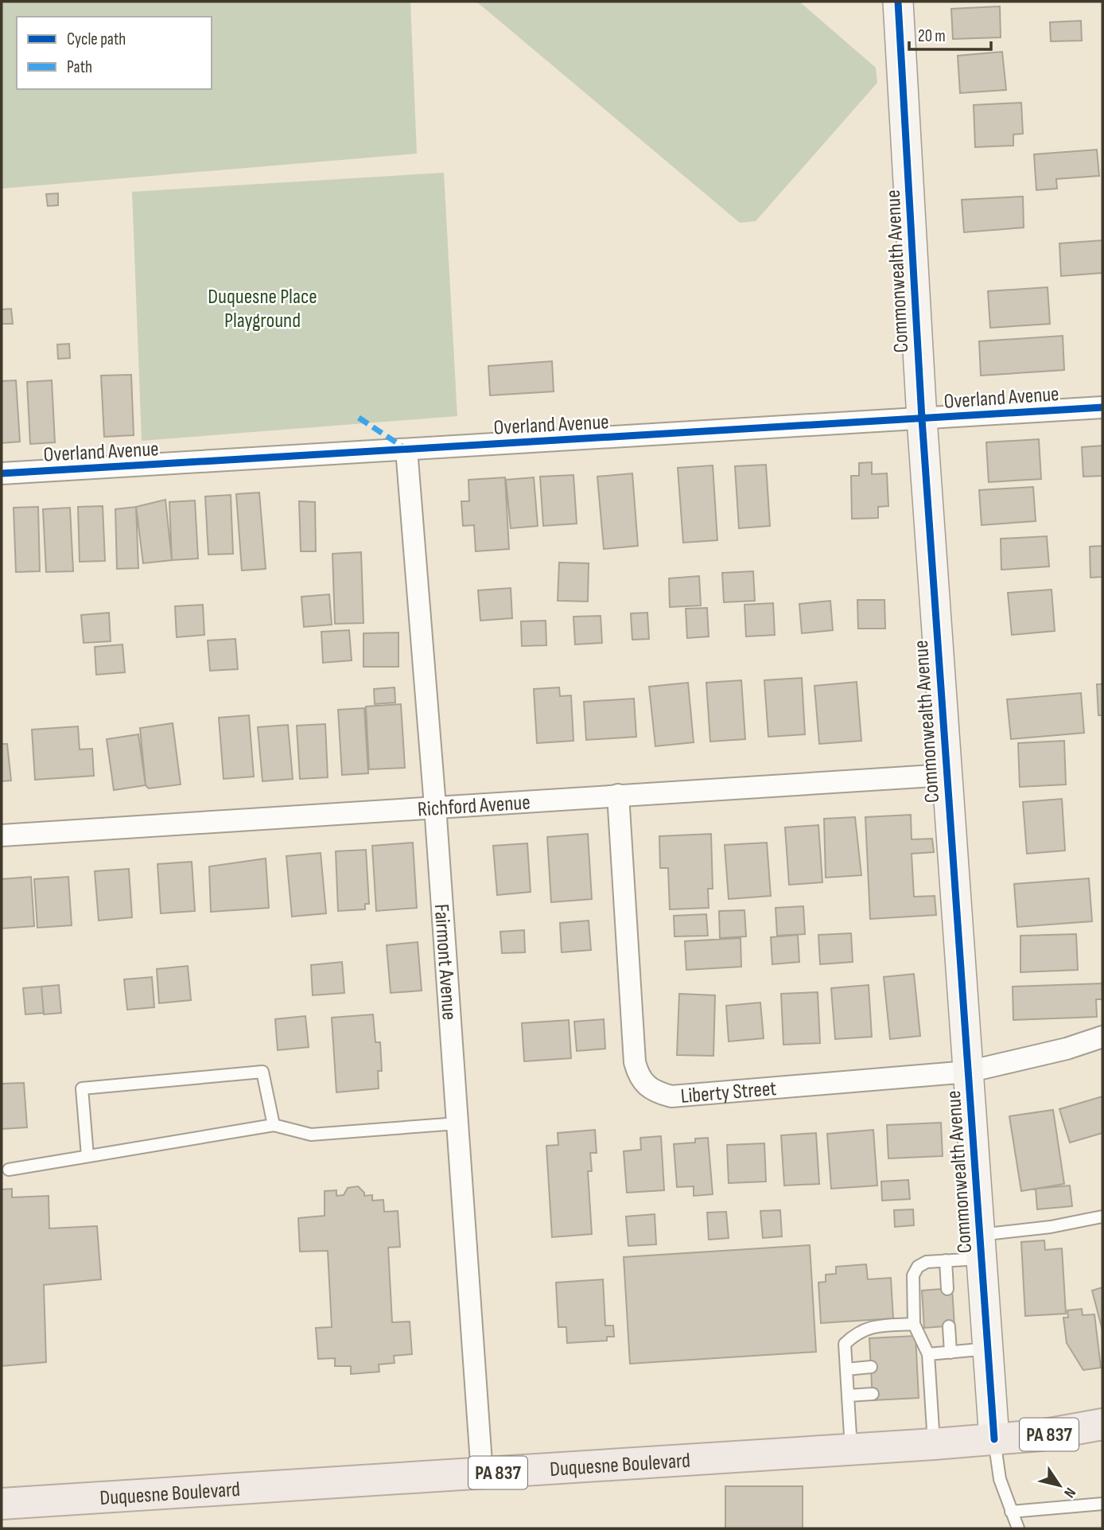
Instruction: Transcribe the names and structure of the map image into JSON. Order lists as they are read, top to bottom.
{
  "streets": {
    "main road": ["PA 837", "Duquesne Boulevard"],
    "street": [
      "Commonwealth Avenue",
      "Overland Avenue",
      "Richford Avenue",
      "Fairmont Avenue",
      "Liberty Street"
    ]
  },
  "crossings": [
    ["Commonwealth Avenue", "Overland Avenue"],
    ["Commonwealth Avenue", "Richford Avenue"],
    ["Commonwealth Avenue", "Liberty Street"],
    ["Commonwealth Avenue", "Duquesne Boulevard"],
    ["Overland Avenue", "Fairmont Avenue"],
    ["Richford Avenue", "Fairmont Avenue"],
    ["Richford Avenue", "Liberty Street"],
    ["Fairmont Avenue", "Duquesne Boulevard"]
  ],
  "parks": ["Duquesne Place Playground"],
  "legend": ["Cycle path", "Path"],
  "scale_bar": "20 m",
  "north": "bottom right"
}
